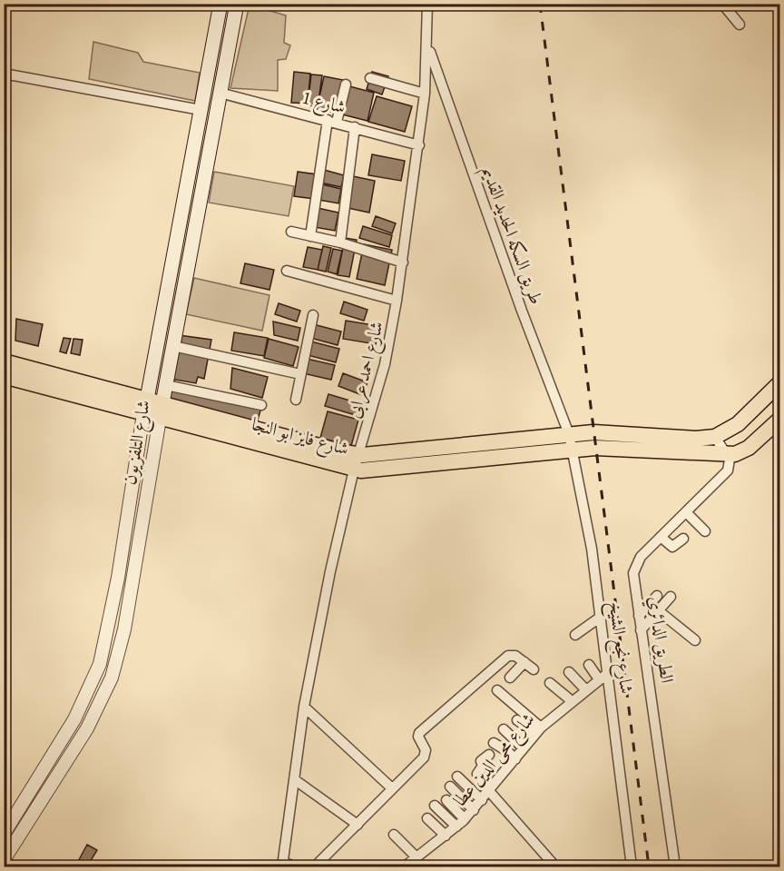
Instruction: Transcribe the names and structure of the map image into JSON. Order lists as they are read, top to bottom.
{
  "streets": {
    "main road": ["شارع فايز ابو النجا", "شارع التلفزيون"],
    "street": [
      "شارع 1",
      "طريق السكه الحديد القديم",
      "شارع احمد عرابى",
      "الطريق الدائري",
      "شارع نجع الشيخ",
      "شارع محى الدين عطا"
    ]
  },
  "crossings": [
    ["شارع 1", "شارع احمد عرابى"],
    ["شارع 1", "شارع التلفزيون"],
    ["طريق السكه الحديد القديم", "شارع احمد عرابى"],
    ["طريق السكه الحديد القديم", "شارع فايز ابو النجا"],
    ["طريق السكه الحديد القديم", "شارع نجع الشيخ"],
    ["شارع احمد عرابى", "شارع فايز ابو النجا"],
    ["شارع فايز ابو النجا", "شارع التلفزيون"],
    ["شارع فايز ابو النجا", "شارع نجع الشيخ"],
    ["شارع نجع الشيخ", "شارع محى الدين عطا"]
  ]
}
